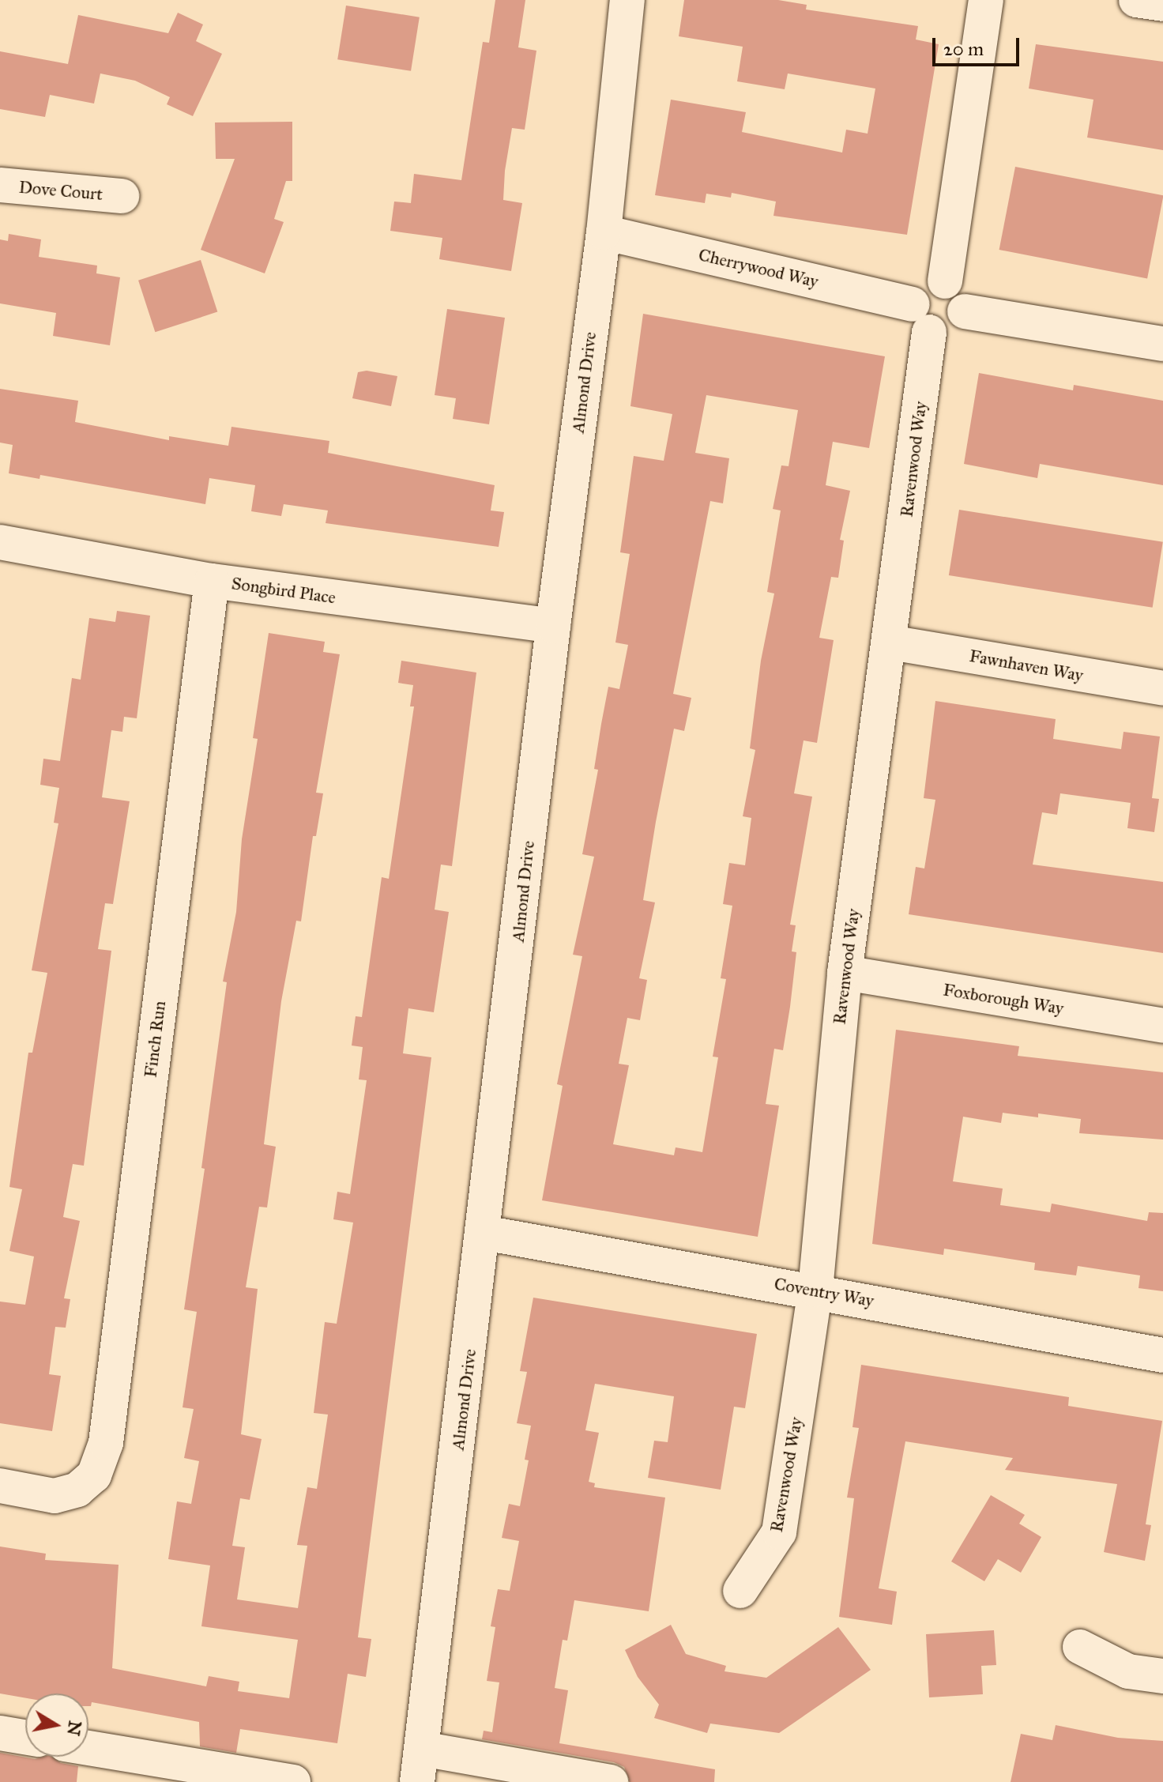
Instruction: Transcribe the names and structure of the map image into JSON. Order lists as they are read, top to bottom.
{
  "streets": {
    "street": [
      "Dove Court",
      "Cherrywood Way",
      "Almond Drive",
      "Ravenwood Way",
      "Songbird Place",
      "Fawnhaven Way",
      "Foxborough Way",
      "Finch Run",
      "Coventry Way"
    ]
  },
  "crossings": [
    ["Cherrywood Way", "Almond Drive"],
    ["Cherrywood Way", "Ravenwood Way"],
    ["Almond Drive", "Songbird Place"],
    ["Almond Drive", "Coventry Way"],
    ["Ravenwood Way", "Fawnhaven Way"],
    ["Ravenwood Way", "Foxborough Way"],
    ["Ravenwood Way", "Coventry Way"],
    ["Songbird Place", "Finch Run"]
  ],
  "scale_bar": "20 m",
  "north": "right"
}
